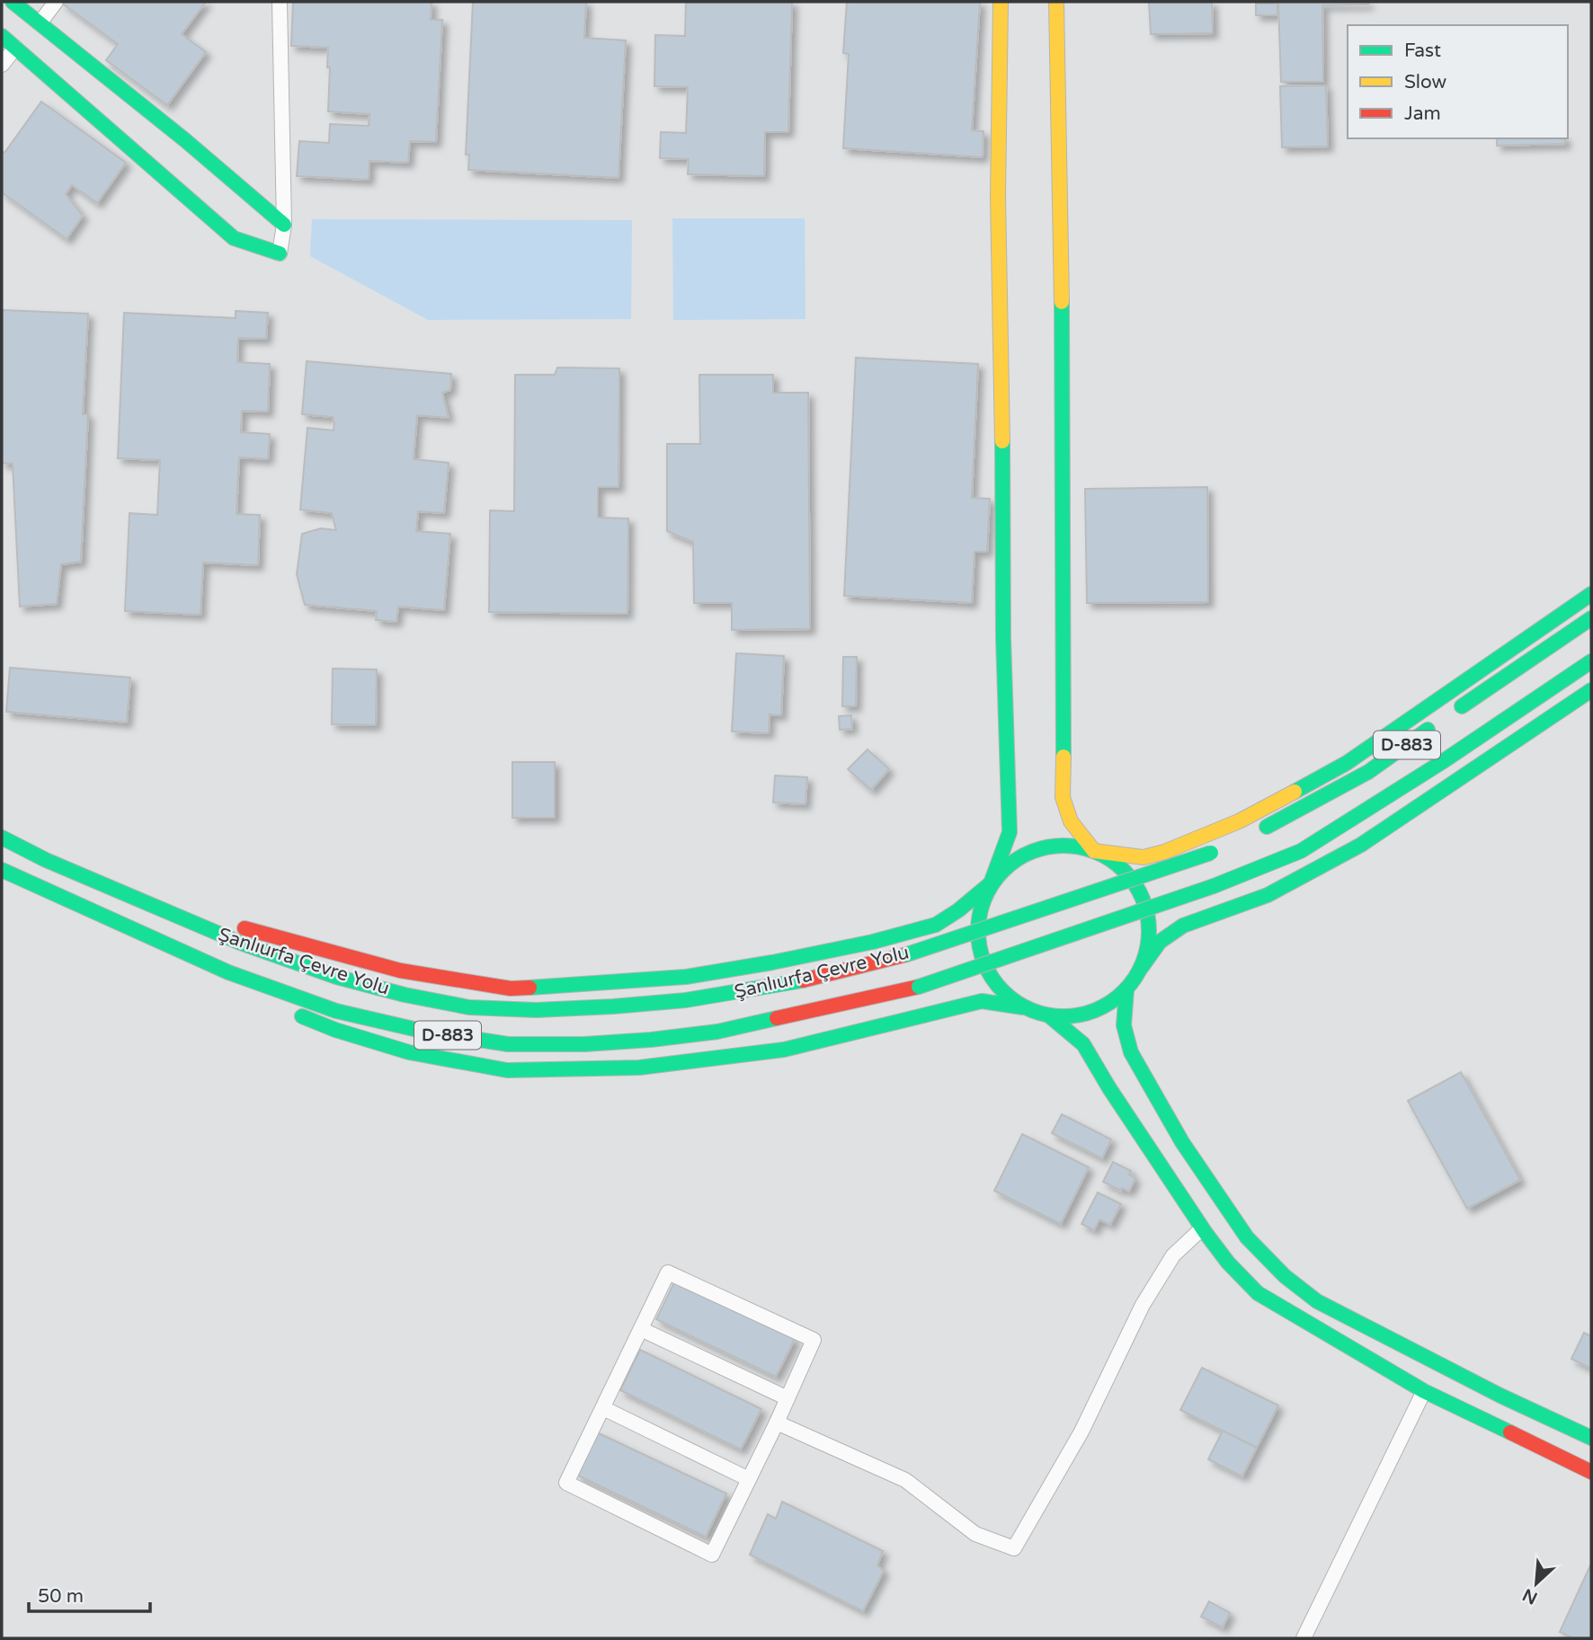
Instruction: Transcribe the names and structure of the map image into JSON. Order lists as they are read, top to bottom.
{
  "streets": {
    "main road": ["D-883", "Şanlıurfa Çevre Yolu"]
  },
  "legend": ["Fast", "Slow", "Jam"],
  "scale_bar": "50 m",
  "north": "bottom left"
}
